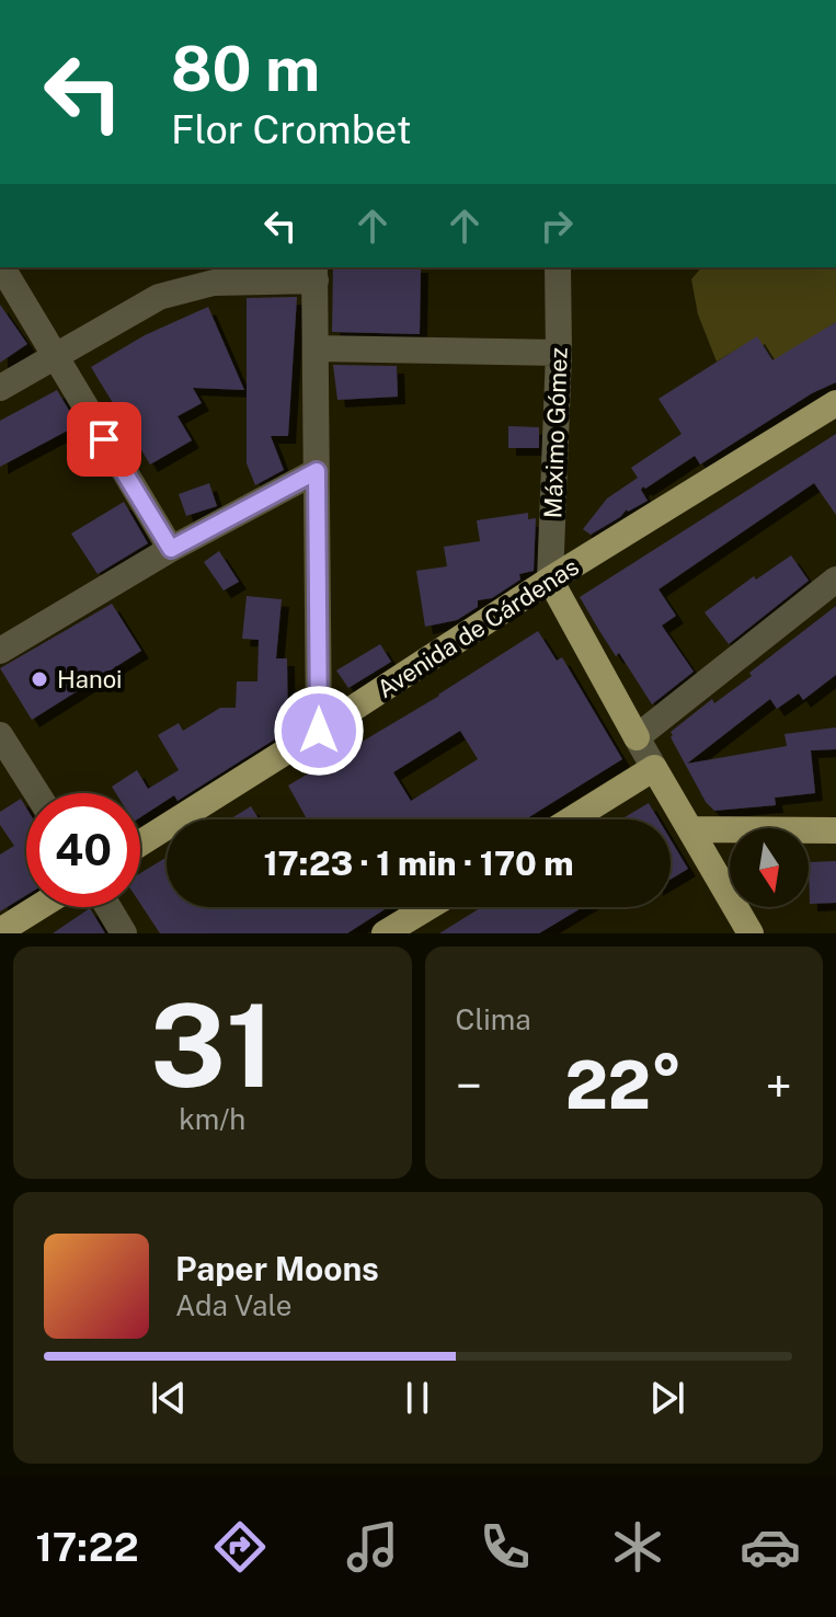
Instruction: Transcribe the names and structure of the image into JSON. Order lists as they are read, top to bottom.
{
  "streets": {
    "main road": ["Avenida de Cárdenas"],
    "street": ["Máximo Gómez"]
  },
  "crossings": [
    ["Máximo Gómez", "Avenida de Cárdenas"]
  ],
  "places": ["Hanoi"],
  "north": "bottom",
  "page": {
    "turn": ["80 m", "Flor Crombet"],
    "limit": "40",
    "trip": "17:23 · 1 min · 170 m",
    "tile": [
      ["31", "km/h"],
      "Clima"
    ],
    "heat": ["−", "22°", "+"],
    "song": ["Paper Moons", "Ada Vale"],
    "tabs": "17:22"
  }
}
